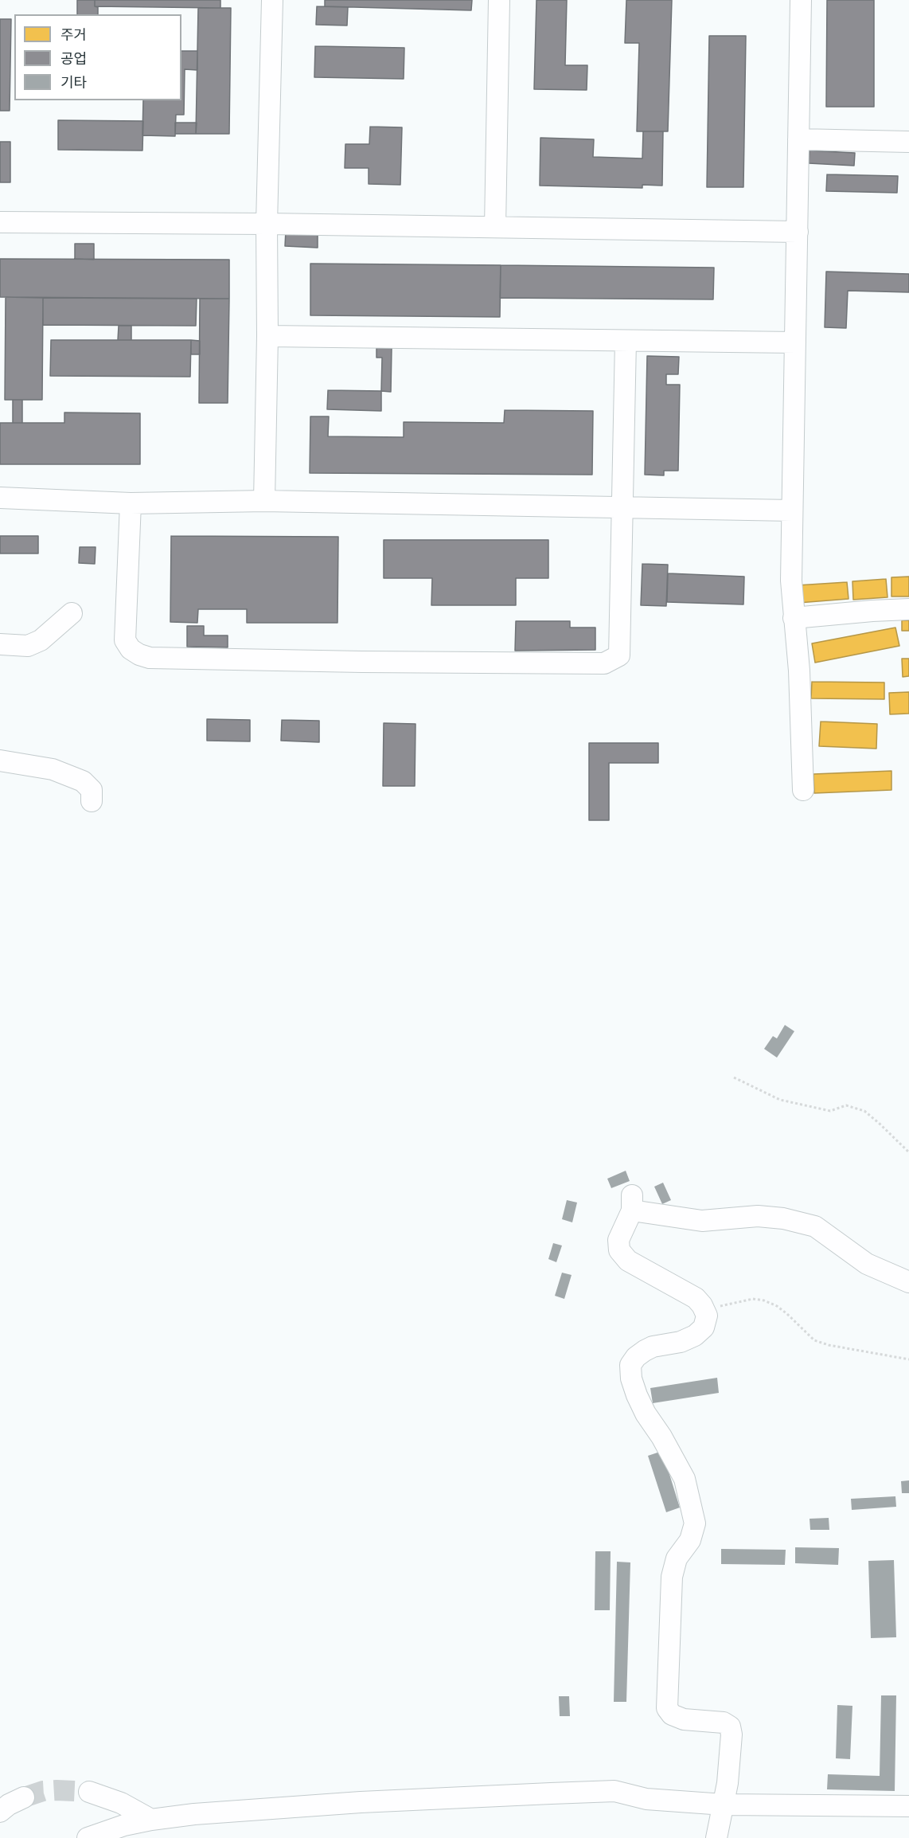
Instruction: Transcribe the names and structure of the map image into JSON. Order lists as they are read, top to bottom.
{
  "legend": ["주거", "공업", "기타"]
}
